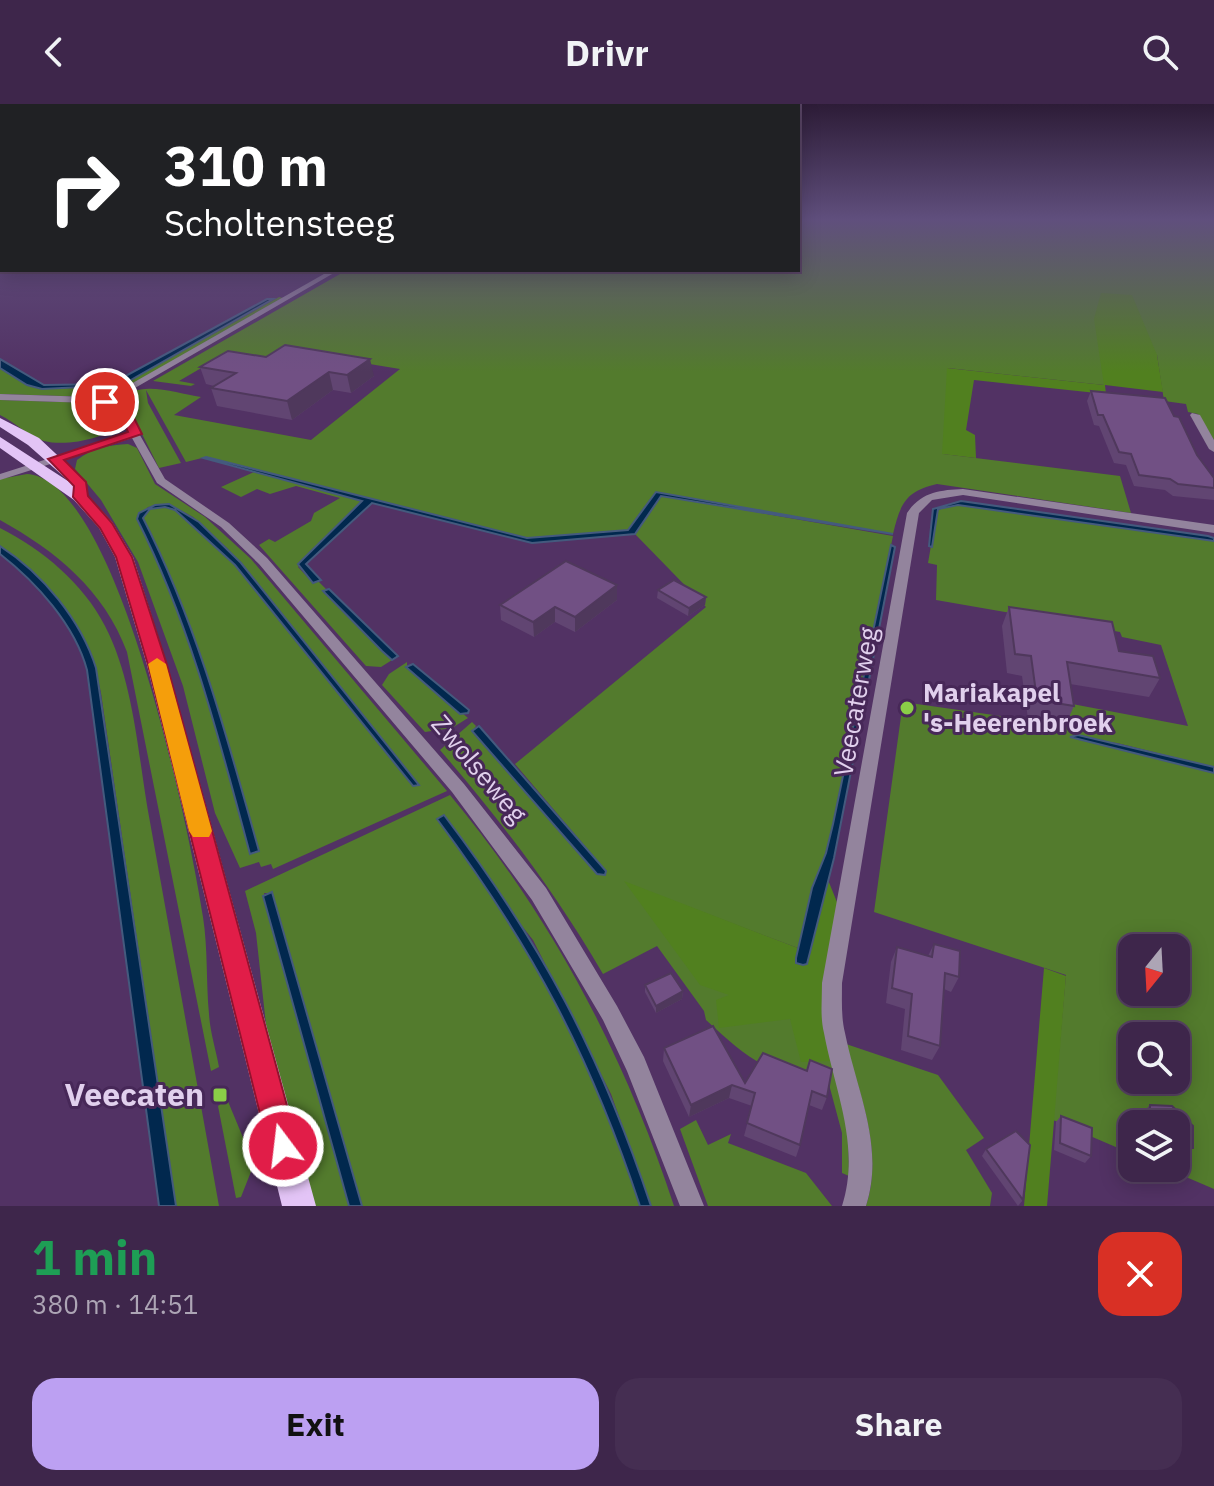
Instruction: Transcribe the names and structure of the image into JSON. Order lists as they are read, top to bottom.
{
  "streets": {
    "street": ["Veecaterweg", "Zwolseweg"]
  },
  "places": {
    "other": ["Mariakapel 's-Heerenbroek"],
    "transit": ["Veecaten"]
  },
  "north": "bottom",
  "page": {
    "header": "Drivr",
    "turn": ["310 m", "Scholtensteeg"],
    "heading": ["1 min", "380 m · 14:51"],
    "buttons": ["Exit", "Share"]
  }
}
